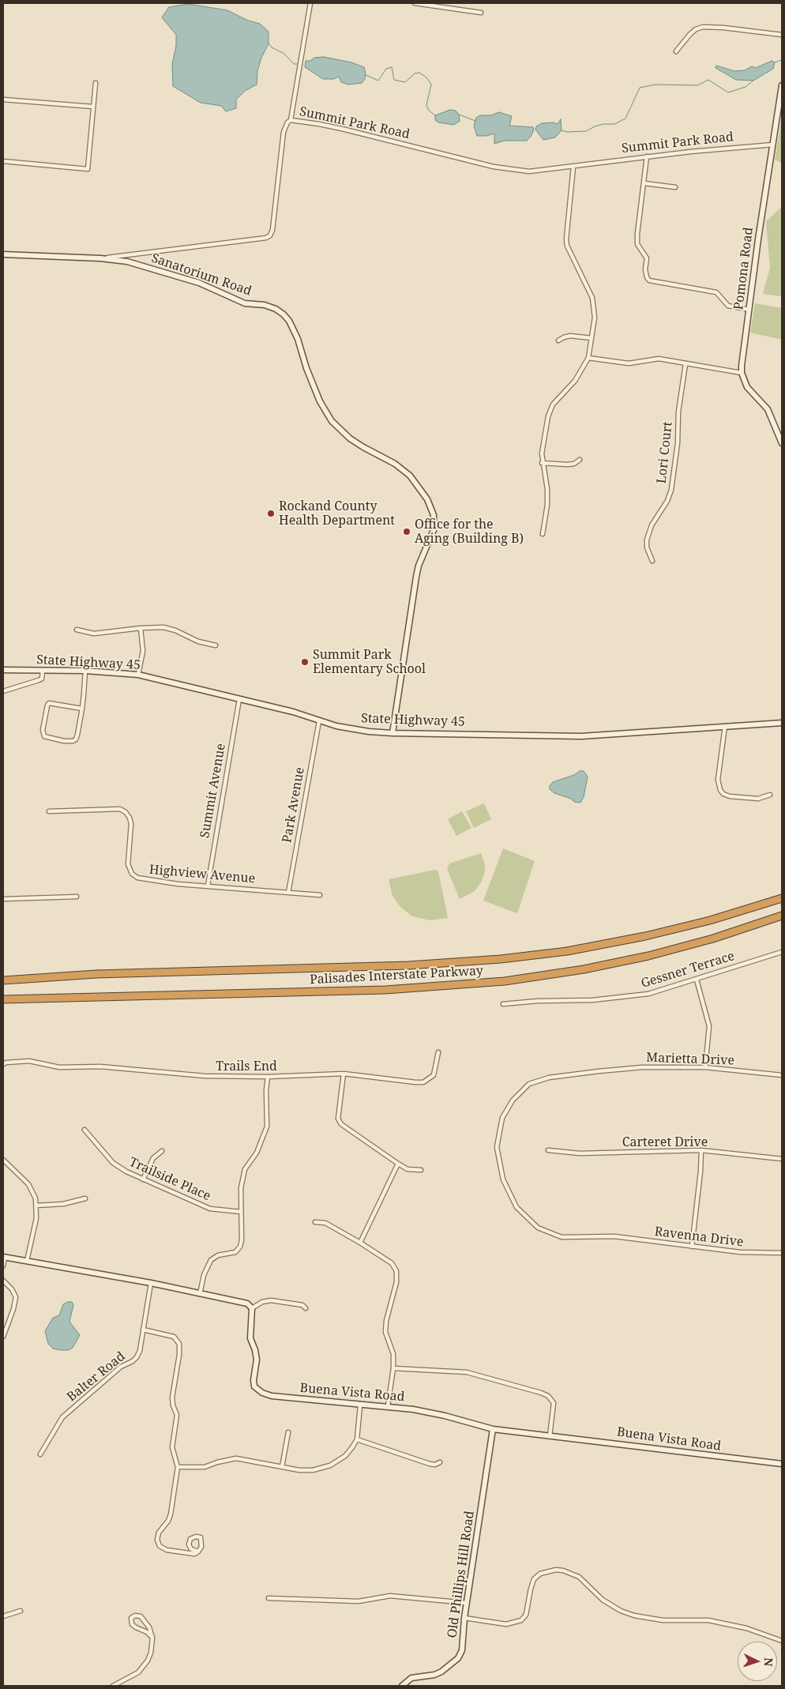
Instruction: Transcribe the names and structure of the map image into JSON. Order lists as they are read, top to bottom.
{
  "streets": {
    "highway": ["Palisades Interstate Parkway"],
    "street": [
      "Summit Park Road",
      "Pomona Road",
      "Sanatorium Road",
      "Lori Court",
      "State Highway 45",
      "Summit Avenue",
      "Park Avenue",
      "Highview Avenue",
      "Gessner Terrace",
      "Marietta Drive",
      "Trails End",
      "Carteret Drive",
      "Trailside Place",
      "Ravenna Drive",
      "Balter Road",
      "Buena Vista Road",
      "Old Phillips Hill Road"
    ]
  },
  "crossings": [
    ["Summit Park Road", "Pomona Road"],
    ["Summit Park Road", "Sanatorium Road"],
    ["Sanatorium Road", "State Highway 45"],
    ["State Highway 45", "Summit Avenue"],
    ["State Highway 45", "Park Avenue"],
    ["Summit Avenue", "Highview Avenue"],
    ["Park Avenue", "Highview Avenue"],
    ["Marietta Drive", "Ravenna Drive"],
    ["Buena Vista Road", "Old Phillips Hill Road"]
  ],
  "places": ["Rockand County Health Department", "Office for the Aging (Building B)", "Summit Park Elementary School"],
  "north": "right"
}
